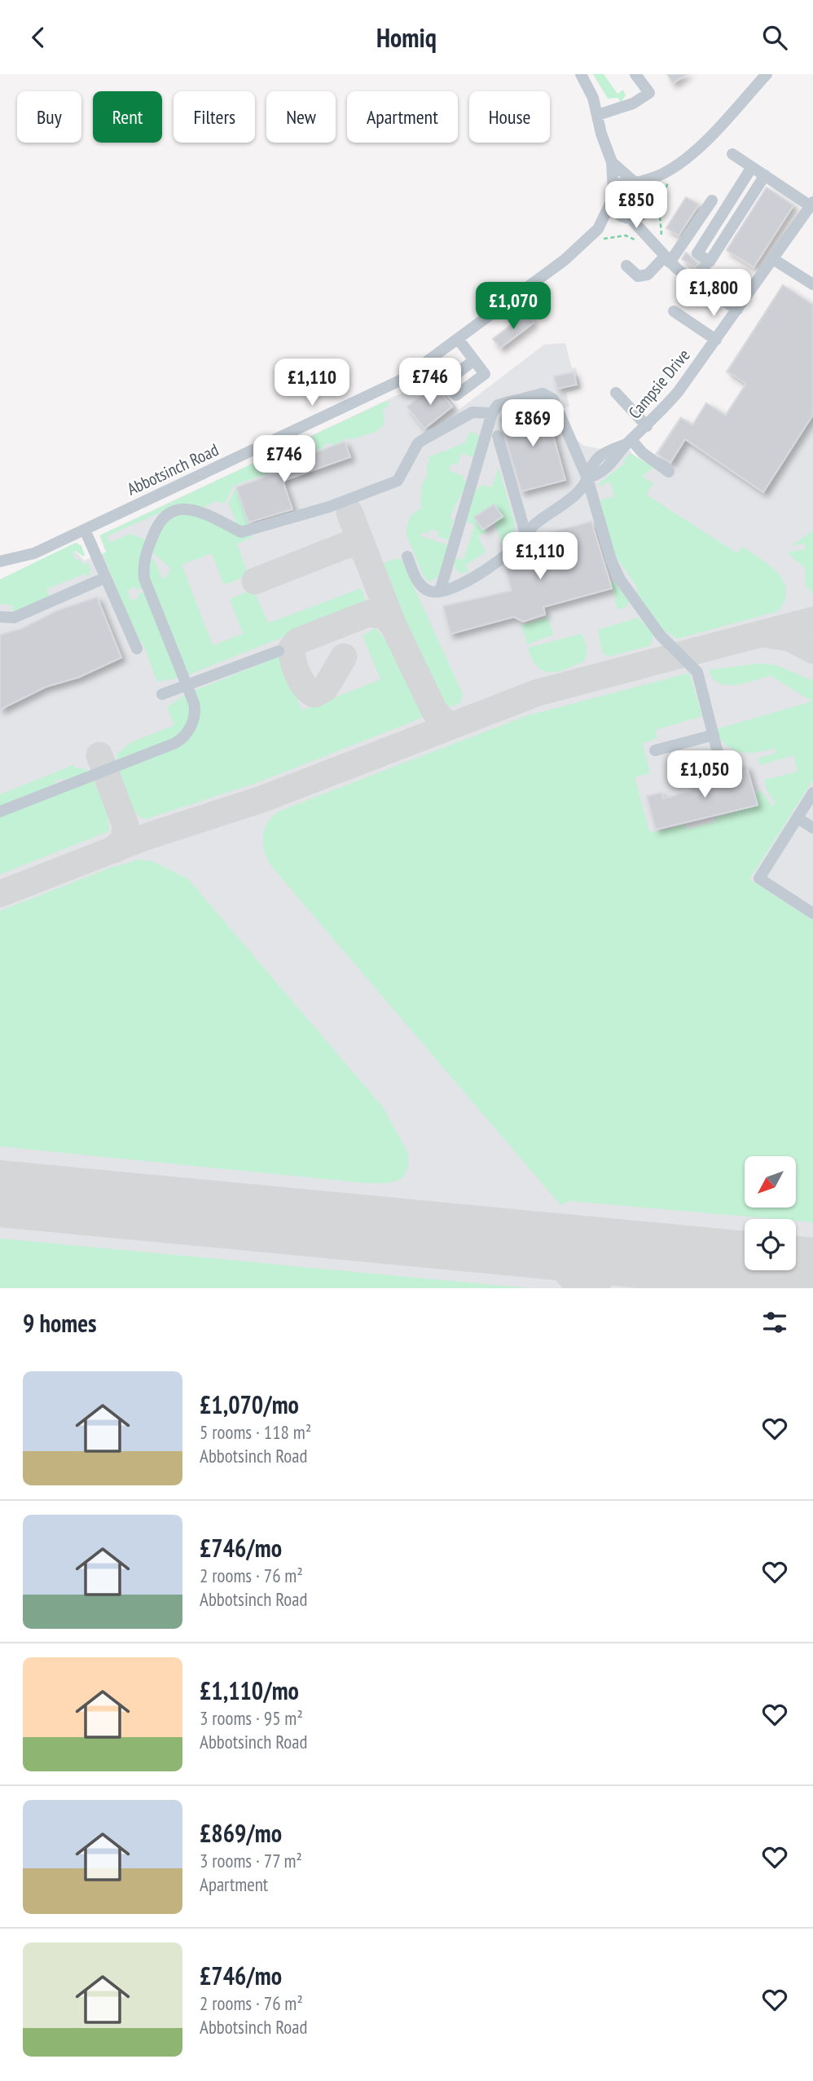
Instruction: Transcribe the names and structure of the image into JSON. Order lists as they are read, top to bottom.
{
  "streets": {
    "street": ["Campsie Drive", "Abbotsinch Road"]
  },
  "north": "bottom left",
  "page": {
    "header": "Homiq",
    "chip": [
      "Buy",
      "Rent",
      "Filters",
      "New",
      "Apartment",
      "House"
    ],
    "price": [
      "£850",
      "£1,800",
      "£1,070",
      "£746",
      "£1,110",
      "£869",
      "£746",
      "£1,110",
      "£1,050"
    ],
    "heading": "9 homes",
    "list": [
      {
        "name": "£1,070/mo",
        "note": "5 rooms · 118 m² · Abbotsinch Road"
      },
      {
        "name": "£746/mo",
        "note": "2 rooms · 76 m² · Abbotsinch Road"
      },
      {
        "name": "£1,110/mo",
        "note": "3 rooms · 95 m² · Abbotsinch Road"
      },
      {
        "name": "£869/mo",
        "note": "3 rooms · 77 m² · Apartment"
      },
      {
        "name": "£746/mo",
        "note": "2 rooms · 76 m² · Abbotsinch Road"
      }
    ]
  }
}
